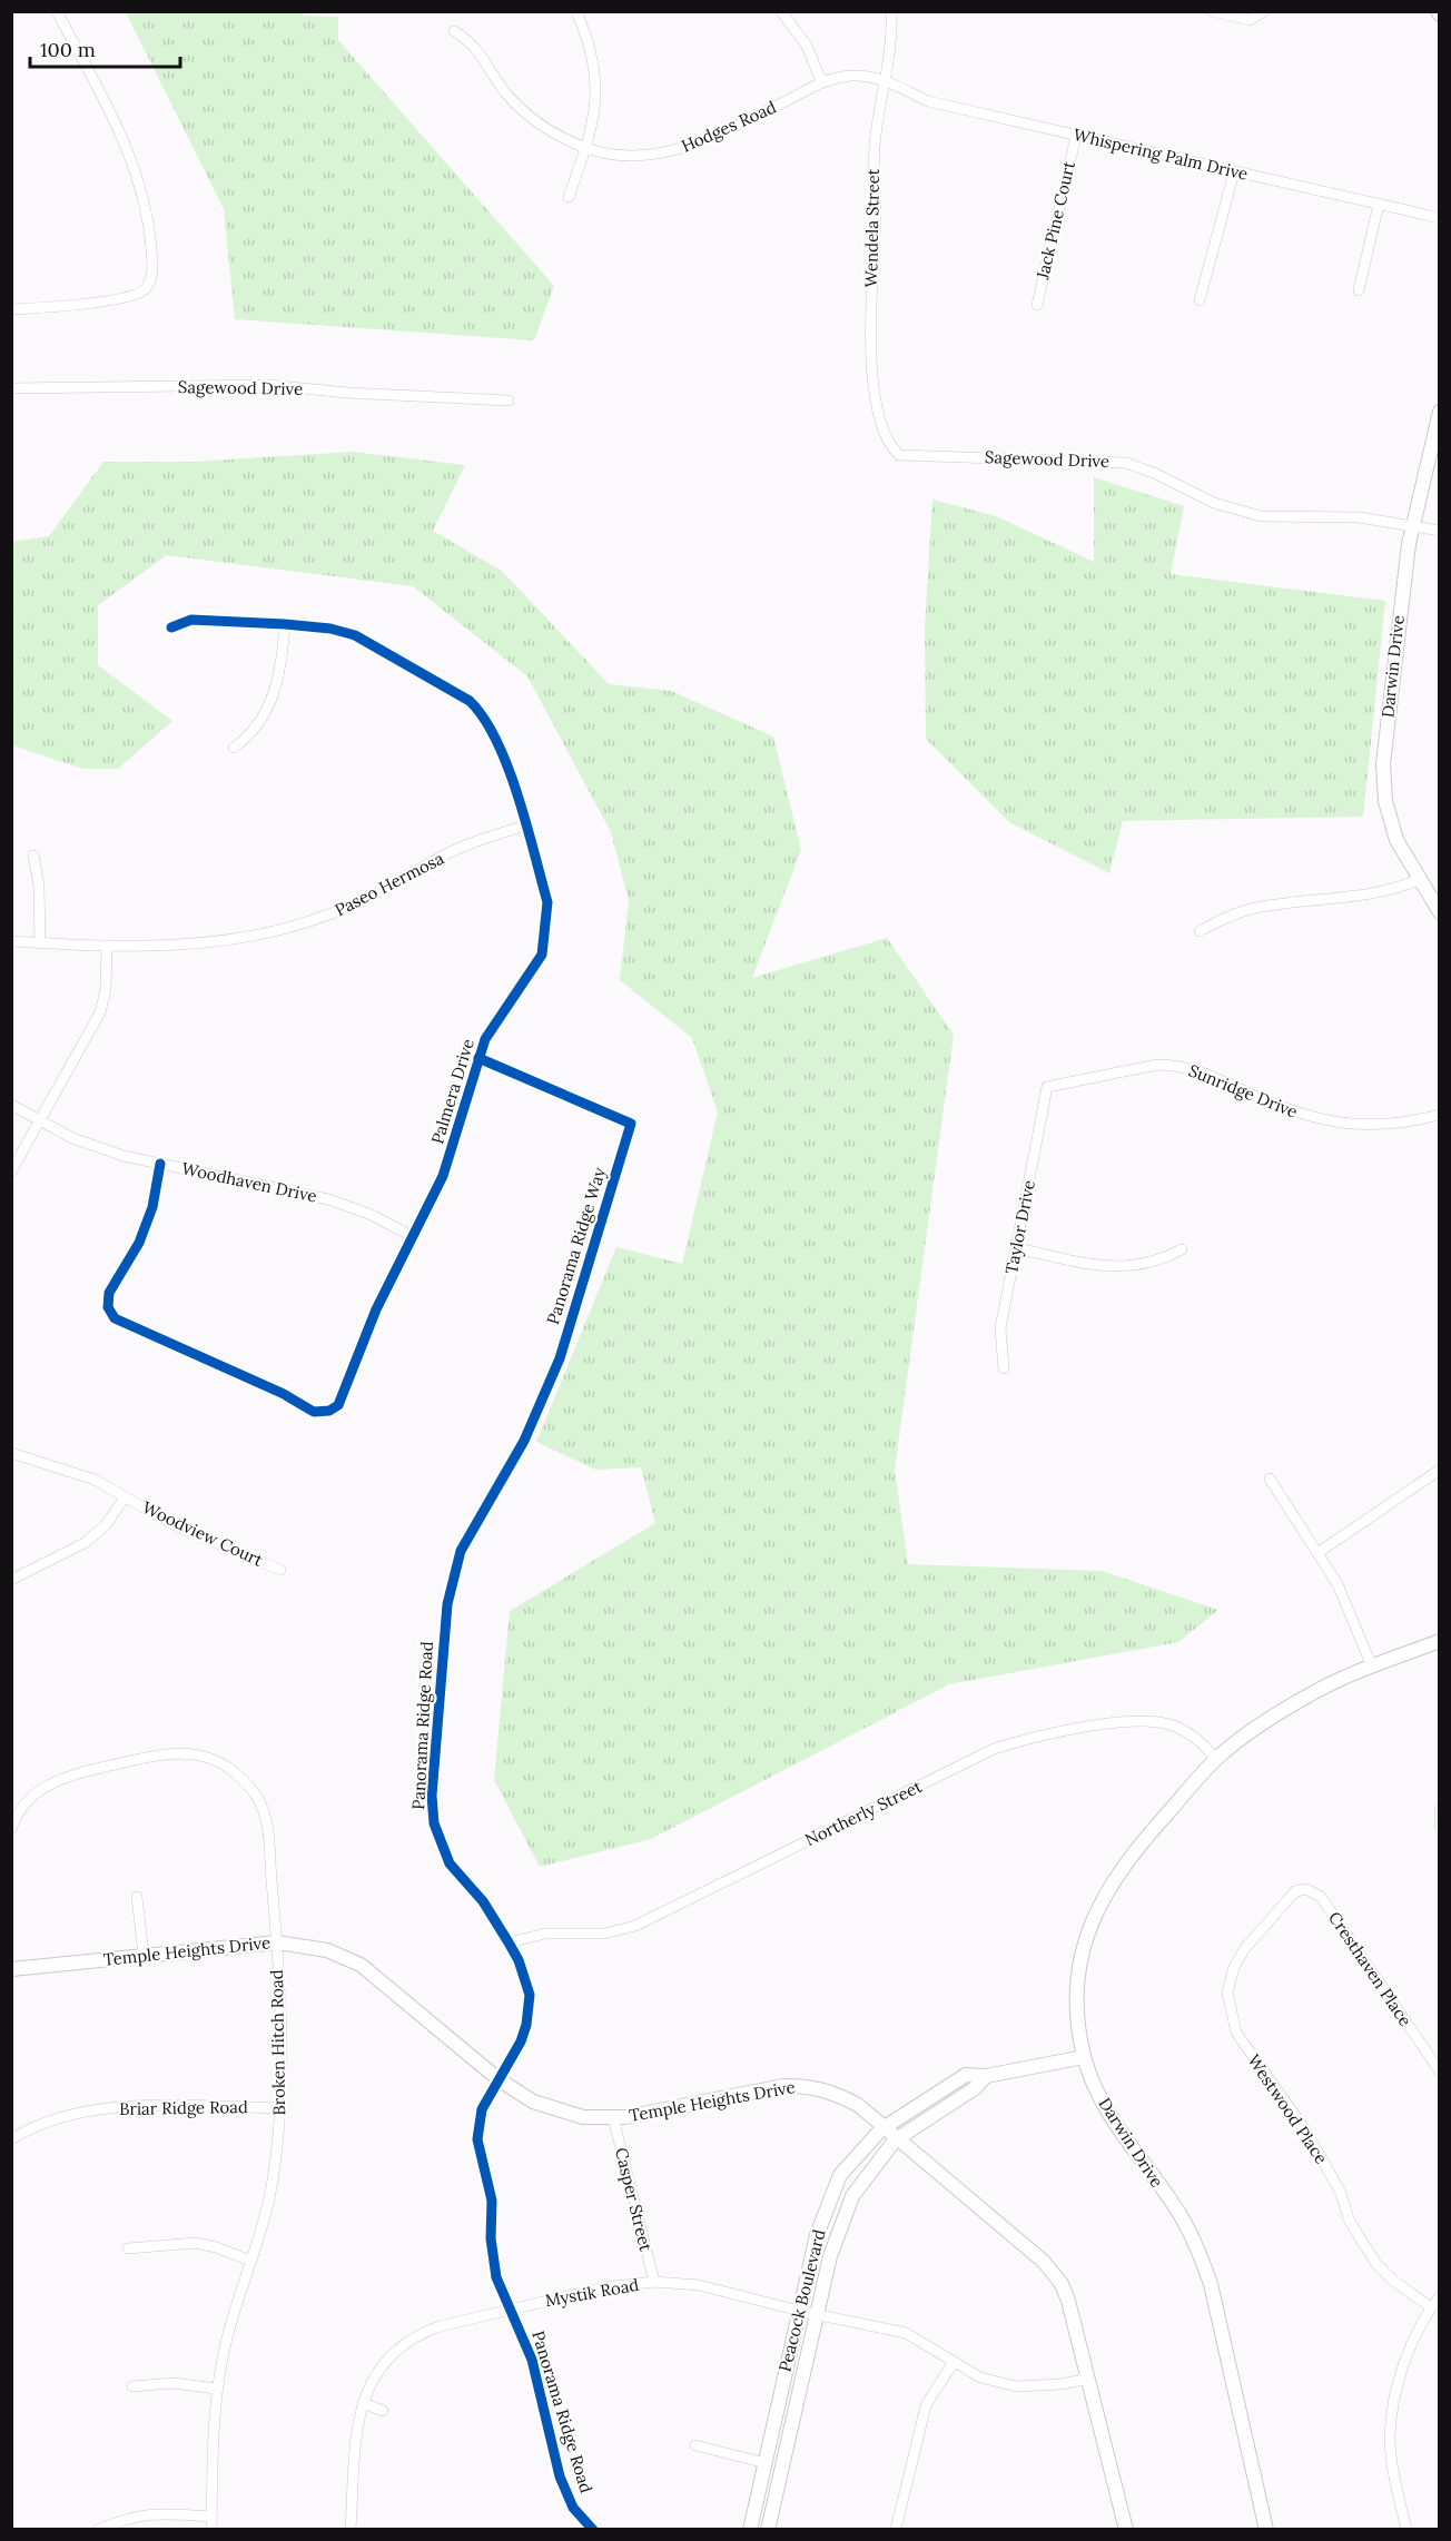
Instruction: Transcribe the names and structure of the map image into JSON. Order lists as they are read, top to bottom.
{
  "streets": {
    "street": [
      "Hodges Road",
      "Whispering Palm Drive",
      "Jack Pine Court",
      "Wendela Street",
      "Sagewood Drive",
      "Darwin Drive",
      "Paseo Hermosa",
      "Palmera Drive",
      "Sunridge Drive",
      "Woodhaven Drive",
      "Taylor Drive",
      "Panorama Ridge Way",
      "Woodview Court",
      "Panorama Ridge Road",
      "Northerly Street",
      "Temple Heights Drive",
      "Cresthaven Place",
      "Broken Hitch Road",
      "Briar Ridge Road",
      "Westwood Place",
      "Casper Street",
      "Mystik Road",
      "Peacock Boulevard"
    ]
  },
  "crossings": [
    ["Hodges Road", "Whispering Palm Drive"],
    ["Hodges Road", "Wendela Street"],
    ["Whispering Palm Drive", "Jack Pine Court"],
    ["Whispering Palm Drive", "Wendela Street"],
    ["Wendela Street", "Sagewood Drive"],
    ["Sagewood Drive", "Darwin Drive"],
    ["Darwin Drive", "Northerly Street"],
    ["Darwin Drive", "Peacock Boulevard"],
    ["Paseo Hermosa", "Palmera Drive"],
    ["Palmera Drive", "Woodhaven Drive"],
    ["Palmera Drive", "Panorama Ridge Way"],
    ["Sunridge Drive", "Taylor Drive"],
    ["Panorama Ridge Way", "Panorama Ridge Road"],
    ["Panorama Ridge Road", "Northerly Street"],
    ["Panorama Ridge Road", "Temple Heights Drive"],
    ["Panorama Ridge Road", "Mystik Road"],
    ["Temple Heights Drive", "Broken Hitch Road"],
    ["Temple Heights Drive", "Casper Street"],
    ["Temple Heights Drive", "Mystik Road"],
    ["Temple Heights Drive", "Peacock Boulevard"],
    ["Cresthaven Place", "Westwood Place"],
    ["Broken Hitch Road", "Briar Ridge Road"],
    ["Casper Street", "Mystik Road"],
    ["Mystik Road", "Peacock Boulevard"]
  ],
  "scale_bar": "100 m"
}
